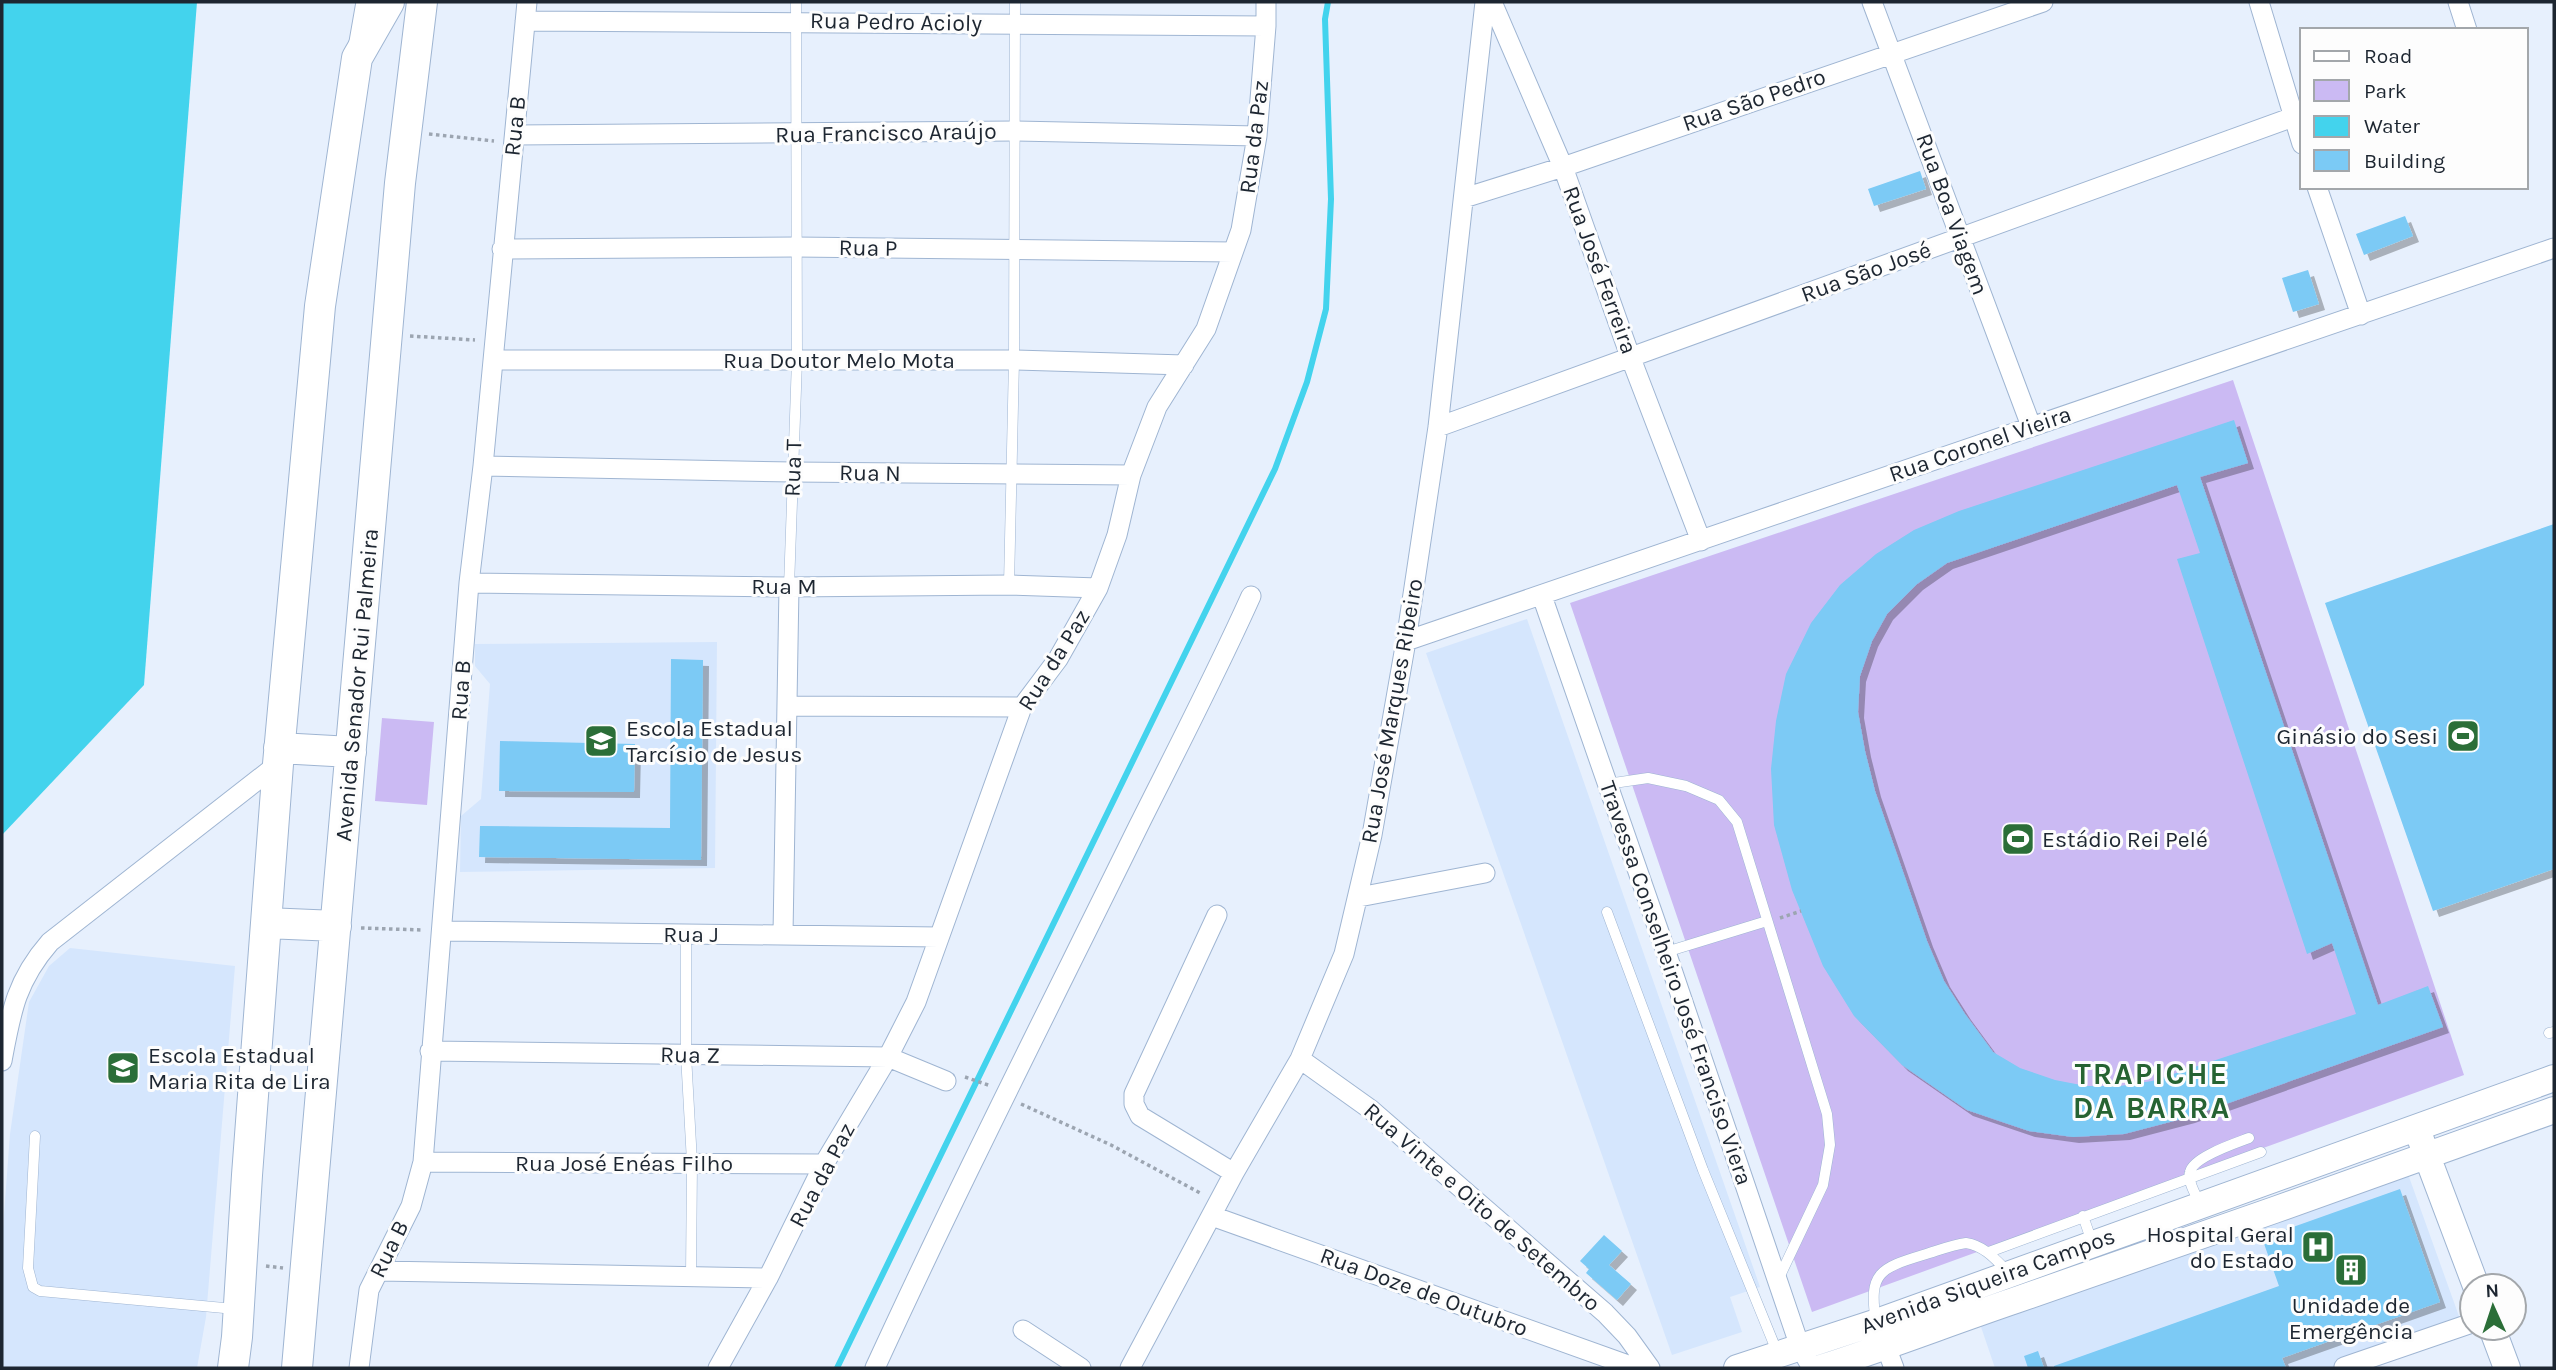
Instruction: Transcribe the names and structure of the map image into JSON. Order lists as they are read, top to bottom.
{
  "streets": {
    "main road": ["Avenida Senador Rui Palmeira", "Avenida Siqueira Campos"],
    "street": [
      "Rua Pedro Acioly",
      "Rua São Pedro",
      "Rua B",
      "Rua Francisco Araújo",
      "Rua da Paz",
      "Rua Boa Viagem",
      "Rua P",
      "Rua José Ferreira",
      "Rua São José",
      "Rua Doutor Melo Mota",
      "Rua Coronel Vieira",
      "Rua T",
      "Rua N",
      "Rua M",
      "Rua José Marques Ribeiro",
      "Rua J",
      "Travessa Conselheiro José Franciso Viera",
      "Rua Z",
      "Rua José Enéas Filho",
      "Rua Vinte e Oito de Setembro",
      "Rua Doze de Outubro"
    ]
  },
  "crossings": [
    ["Rua Pedro Acioly", "Rua B"],
    ["Rua Pedro Acioly", "Rua da Paz"],
    ["Rua Pedro Acioly", "Rua T"],
    ["Rua São Pedro", "Rua Boa Viagem"],
    ["Rua São Pedro", "Rua José Ferreira"],
    ["Rua São Pedro", "Rua José Marques Ribeiro"],
    ["Rua B", "Rua Francisco Araújo"],
    ["Rua B", "Rua P"],
    ["Rua B", "Rua Doutor Melo Mota"],
    ["Rua B", "Rua N"],
    ["Rua B", "Rua M"],
    ["Rua B", "Rua J"],
    ["Rua B", "Rua Z"],
    ["Rua B", "Rua José Enéas Filho"],
    ["Rua Francisco Araújo", "Rua da Paz"],
    ["Rua Francisco Araújo", "Rua T"],
    ["Rua da Paz", "Rua P"],
    ["Rua da Paz", "Rua Doutor Melo Mota"],
    ["Rua da Paz", "Rua N"],
    ["Rua da Paz", "Rua M"],
    ["Rua da Paz", "Rua J"],
    ["Rua da Paz", "Rua Z"],
    ["Rua da Paz", "Rua José Enéas Filho"],
    ["Rua Boa Viagem", "Rua São José"],
    ["Rua Boa Viagem", "Rua Coronel Vieira"],
    ["Rua P", "Rua T"],
    ["Rua José Ferreira", "Rua São José"],
    ["Rua José Ferreira", "Rua Coronel Vieira"],
    ["Rua São José", "Rua José Marques Ribeiro"],
    ["Rua Doutor Melo Mota", "Rua T"],
    ["Rua Coronel Vieira", "Rua José Marques Ribeiro"],
    ["Rua Coronel Vieira", "Travessa Conselheiro José Franciso Viera"],
    ["Rua T", "Rua N"],
    ["Rua T", "Rua M"],
    ["Rua T", "Rua J"],
    ["Rua José Marques Ribeiro", "Rua Vinte e Oito de Setembro"],
    ["Rua José Marques Ribeiro", "Rua Doze de Outubro"],
    ["Travessa Conselheiro José Franciso Viera", "Avenida Siqueira Campos"]
  ],
  "districts": ["TRAPICHE DA BARRA"],
  "places": {
    "sports": ["Ginásio do Sesi", "Estádio Rei Pelé"],
    "school or university": ["Escola Estadual Tarcísio de Jesus", "Escola Estadual Maria Rita de Lira"],
    "hospital": ["Hospital Geral do Estado"],
    "building": ["Unidade de Emergência"]
  },
  "legend": [
    "Road",
    "Park",
    "Water",
    "Building"
  ],
  "north": "top"
}
